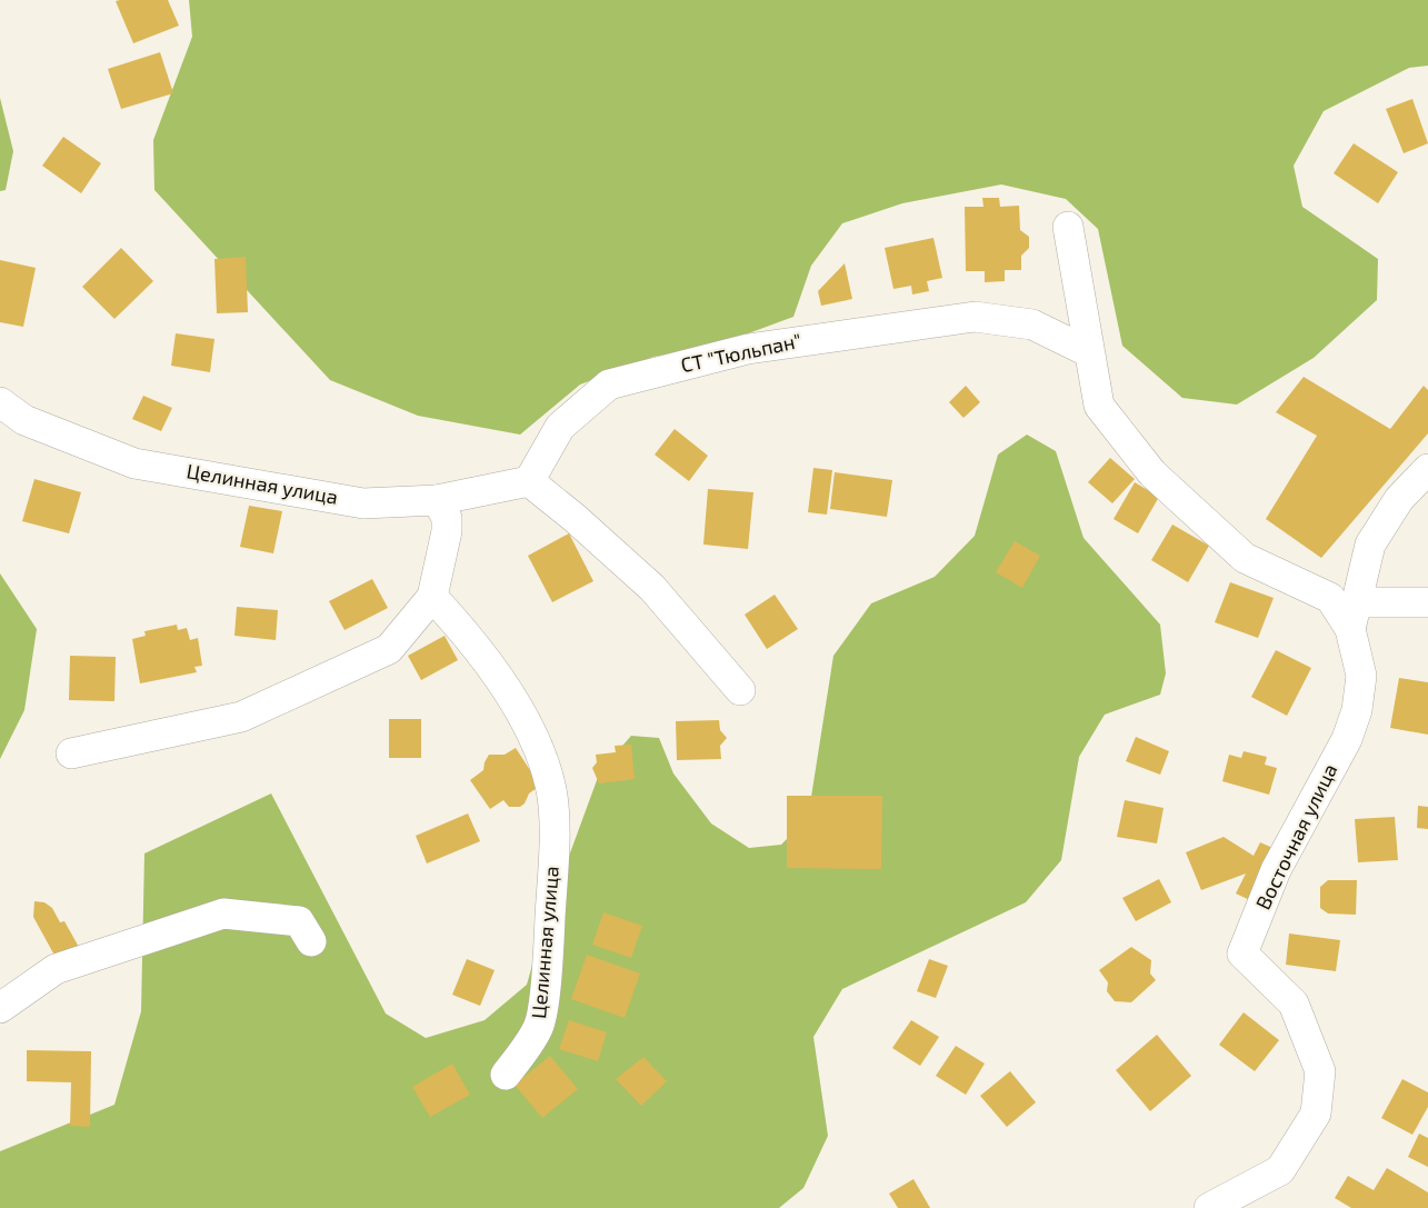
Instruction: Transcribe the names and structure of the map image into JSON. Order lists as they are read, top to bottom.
{
  "streets": {
    "street": ["СТ \"Тюльпан\"", "Целинная улица", "Восточная улица"]
  },
  "crossings": [
    ["СТ \"Тюльпан\"", "Восточная улица"]
  ]
}
